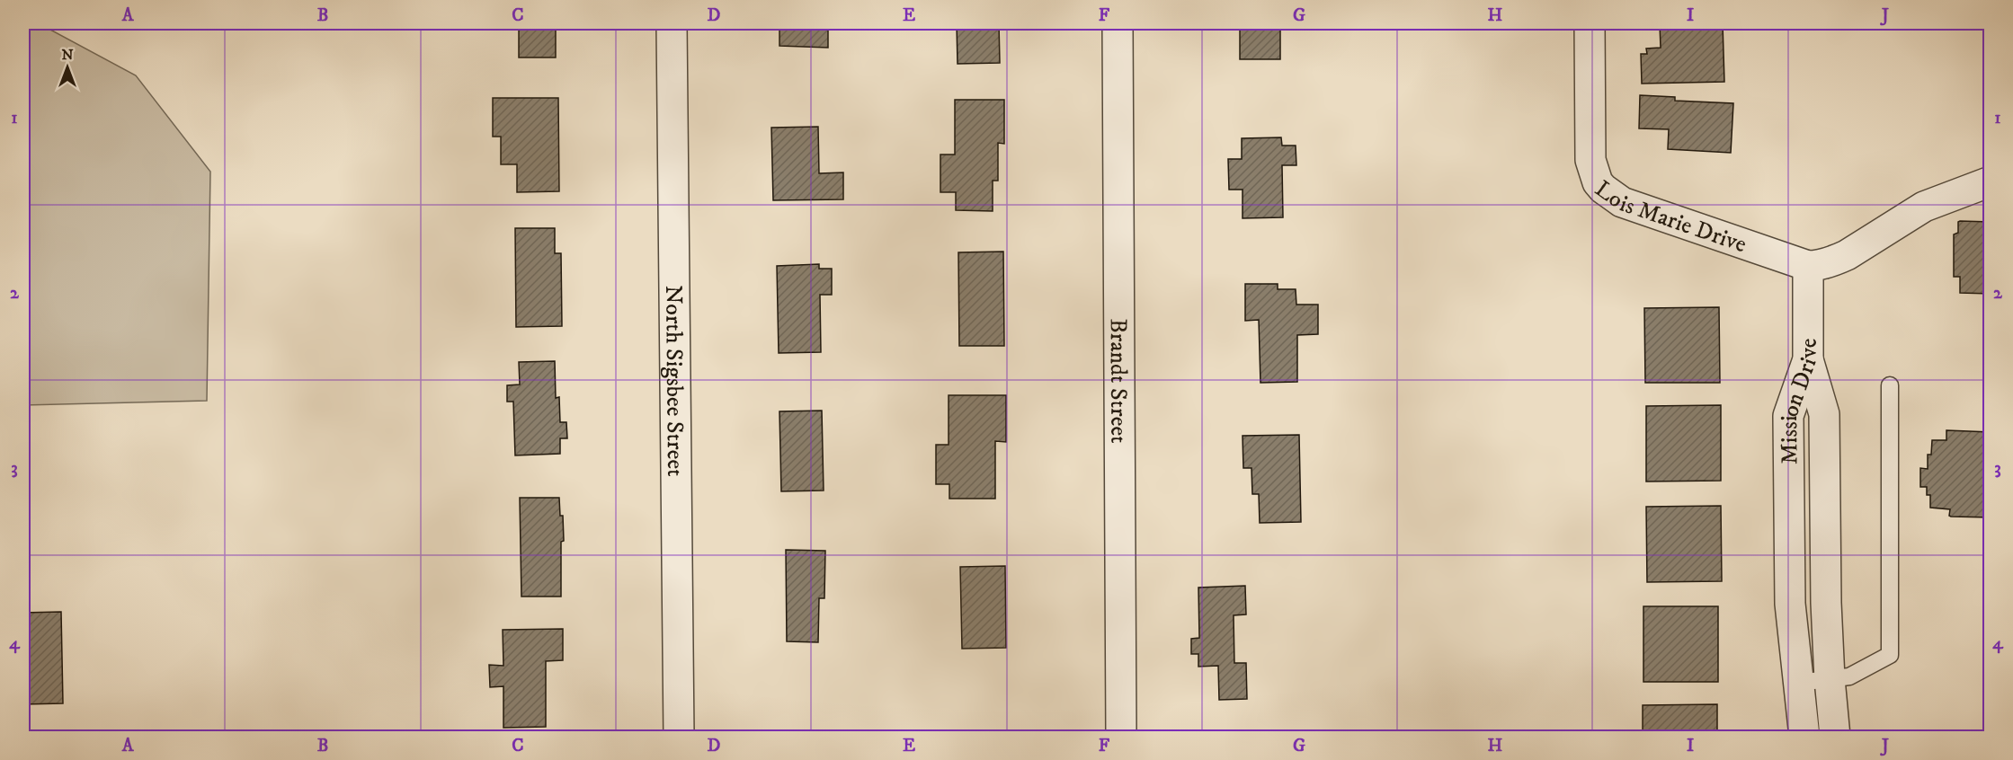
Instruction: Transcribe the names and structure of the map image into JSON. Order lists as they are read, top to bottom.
{
  "streets": {
    "street": [
      "Lois Marie Drive",
      "North Sigsbee Street",
      "Brandt Street",
      "Mission Drive"
    ]
  },
  "crossings": [
    ["Lois Marie Drive", "Mission Drive"]
  ],
  "north": "top",
  "grid": {
    "columns": [
      "A",
      "B",
      "C",
      "D",
      "E",
      "F",
      "G",
      "H",
      "I",
      "J"
    ],
    "rows": [
      "1",
      "2",
      "3",
      "4"
    ]
  }
}
